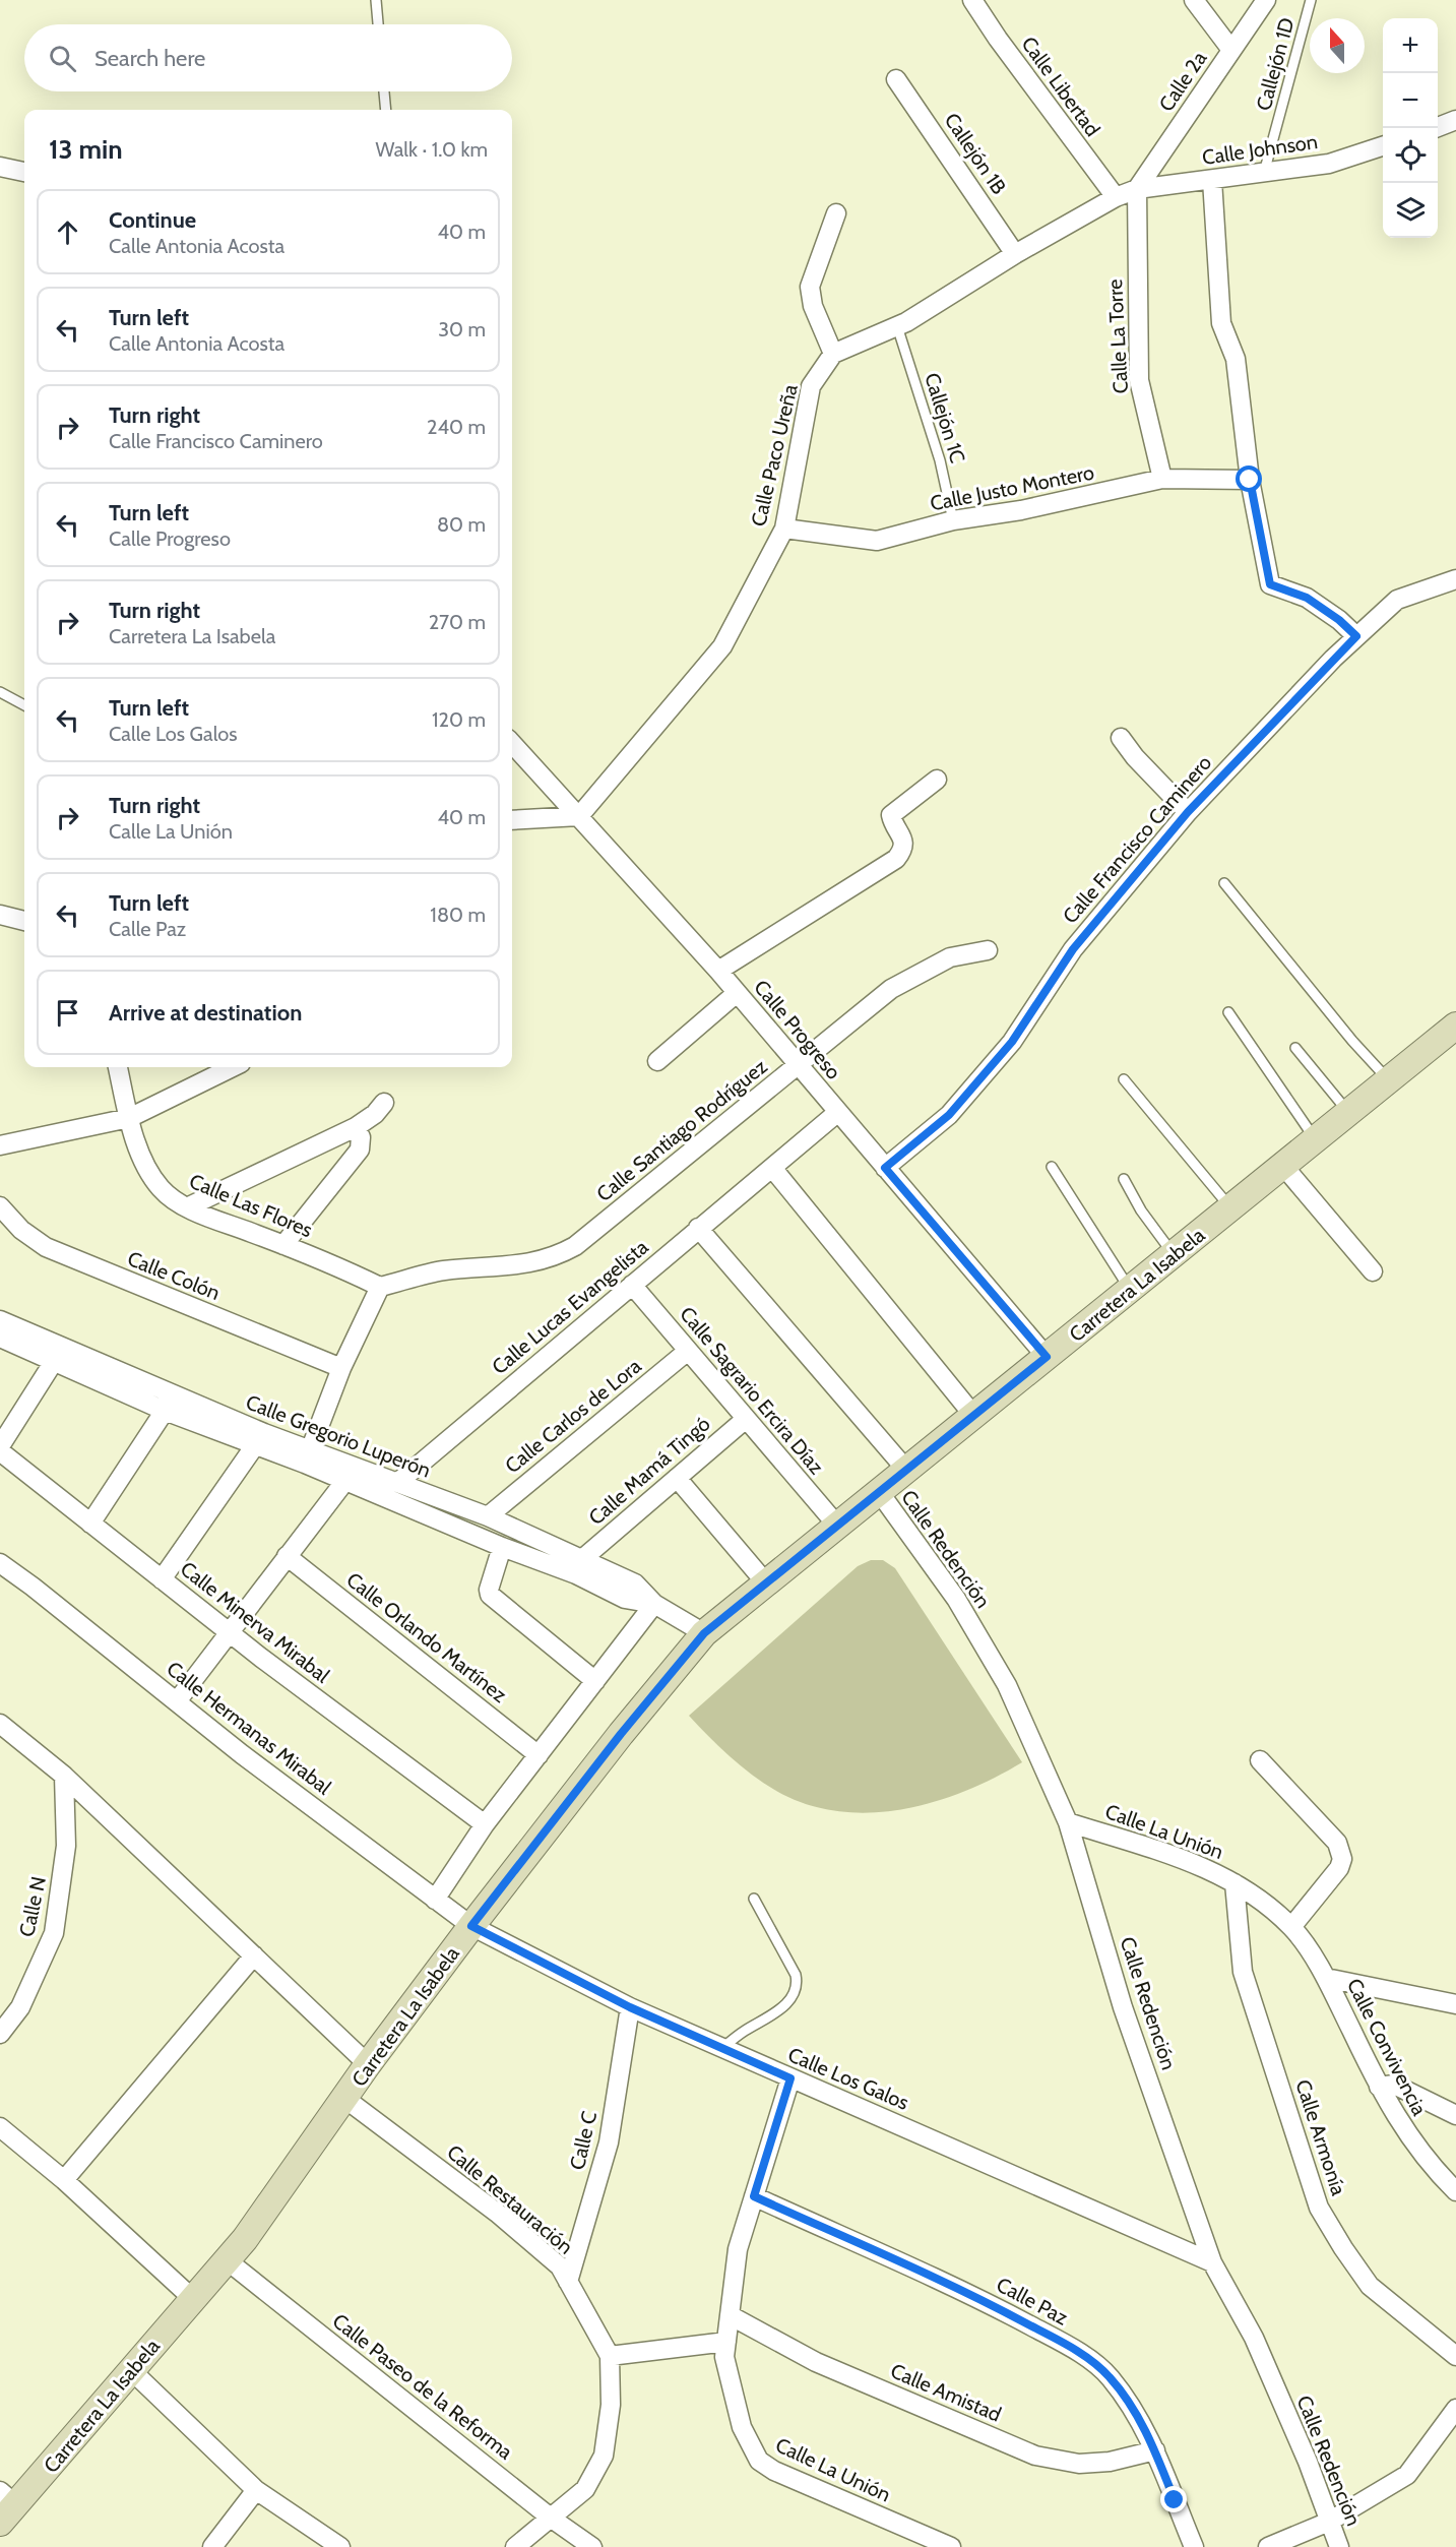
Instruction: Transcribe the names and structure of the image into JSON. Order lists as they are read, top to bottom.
{
  "streets": {
    "main road": ["Carretera La Isabela"],
    "street": [
      "Calle 2a",
      "Calle Libertad",
      "Calle Johnson",
      "Callejón 1B",
      "Calle La Torre",
      "Calle Paco Ureña",
      "Calle Justo Montero",
      "Calle Francisco Caminero",
      "Calle Progreso",
      "Calle Santiago Rodríguez",
      "Calle Las Flores",
      "Calle Colón",
      "Calle Lucas Evangelista",
      "Calle Sagrario Ercira Díaz",
      "Calle Carlos de Lora",
      "Calle Gregorio Luperón",
      "Calle Mamá Tingó",
      "Calle Redención",
      "Calle Minerva Mirabal",
      "Calle Orlando Martínez",
      "Calle Hermanas Mirabal",
      "Calle La Unión",
      "Calle N",
      "Calle Convivencia",
      "Calle Los Galos",
      "Calle Armonía",
      "Calle C",
      "Calle Restauración",
      "Calle Paz",
      "Calle Paseo de la Reforma",
      "Calle Amistad"
    ],
    "lane": ["Callejón 1D", "Callejón 1C"]
  },
  "crossings": [
    ["Callejón 1D", "Calle Johnson"],
    ["Calle 2a", "Calle Johnson"],
    ["Calle 2a", "Calle La Torre"],
    ["Calle Johnson", "Calle La Torre"],
    ["Calle La Torre", "Calle Justo Montero"],
    ["Callejón 1C", "Calle Justo Montero"],
    ["Calle Paco Ureña", "Calle Justo Montero"],
    ["Calle Paco Ureña", "Calle Progreso"],
    ["Calle Francisco Caminero", "Calle Progreso"],
    ["Calle Progreso", "Calle Santiago Rodríguez"],
    ["Calle Progreso", "Carretera La Isabela"],
    ["Calle Progreso", "Calle Lucas Evangelista"],
    ["Calle Santiago Rodríguez", "Calle Las Flores"],
    ["Carretera La Isabela", "Calle Sagrario Ercira Díaz"],
    ["Carretera La Isabela", "Calle Gregorio Luperón"],
    ["Carretera La Isabela", "Calle Redención"],
    ["Carretera La Isabela", "Calle Hermanas Mirabal"],
    ["Carretera La Isabela", "Calle Los Galos"],
    ["Carretera La Isabela", "Calle Restauración"],
    ["Carretera La Isabela", "Calle Paseo de la Reforma"],
    ["Calle Lucas Evangelista", "Calle Sagrario Ercira Díaz"],
    ["Calle Lucas Evangelista", "Calle Gregorio Luperón"],
    ["Calle Sagrario Ercira Díaz", "Calle Carlos de Lora"],
    ["Calle Sagrario Ercira Díaz", "Calle Mamá Tingó"],
    ["Calle Carlos de Lora", "Calle Gregorio Luperón"],
    ["Calle Gregorio Luperón", "Calle Mamá Tingó"],
    ["Calle Redención", "Calle La Unión"],
    ["Calle Redención", "Calle Los Galos"],
    ["Calle Hermanas Mirabal", "Calle Los Galos"],
    ["Calle La Unión", "Calle Convivencia"],
    ["Calle La Unión", "Calle Los Galos"],
    ["Calle La Unión", "Calle Armonía"],
    ["Calle La Unión", "Calle Paz"],
    ["Calle La Unión", "Calle Amistad"],
    ["Calle Los Galos", "Calle C"],
    ["Calle C", "Calle Restauración"],
    ["Calle Restauración", "Calle Paseo de la Reforma"],
    ["Calle Paz", "Calle Amistad"]
  ],
  "north": "top",
  "page": {
    "map_buttons": ["+", "−"],
    "search": "Search here",
    "heading": ["13 min", "Walk · 1.0 km"],
    "list": [
      ["Continue", "Calle Antonia Acosta", "40 m"],
      ["Turn left", "Calle Antonia Acosta", "30 m"],
      ["Turn right", "Calle Francisco Caminero", "240 m"],
      ["Turn left", "Calle Progreso", "80 m"],
      ["Turn right", "Carretera La Isabela", "270 m"],
      ["Turn left", "Calle Los Galos", "120 m"],
      ["Turn right", "Calle La Unión", "40 m"],
      ["Turn left", "Calle Paz", "180 m"],
      "Arrive at destination"
    ]
  }
}
